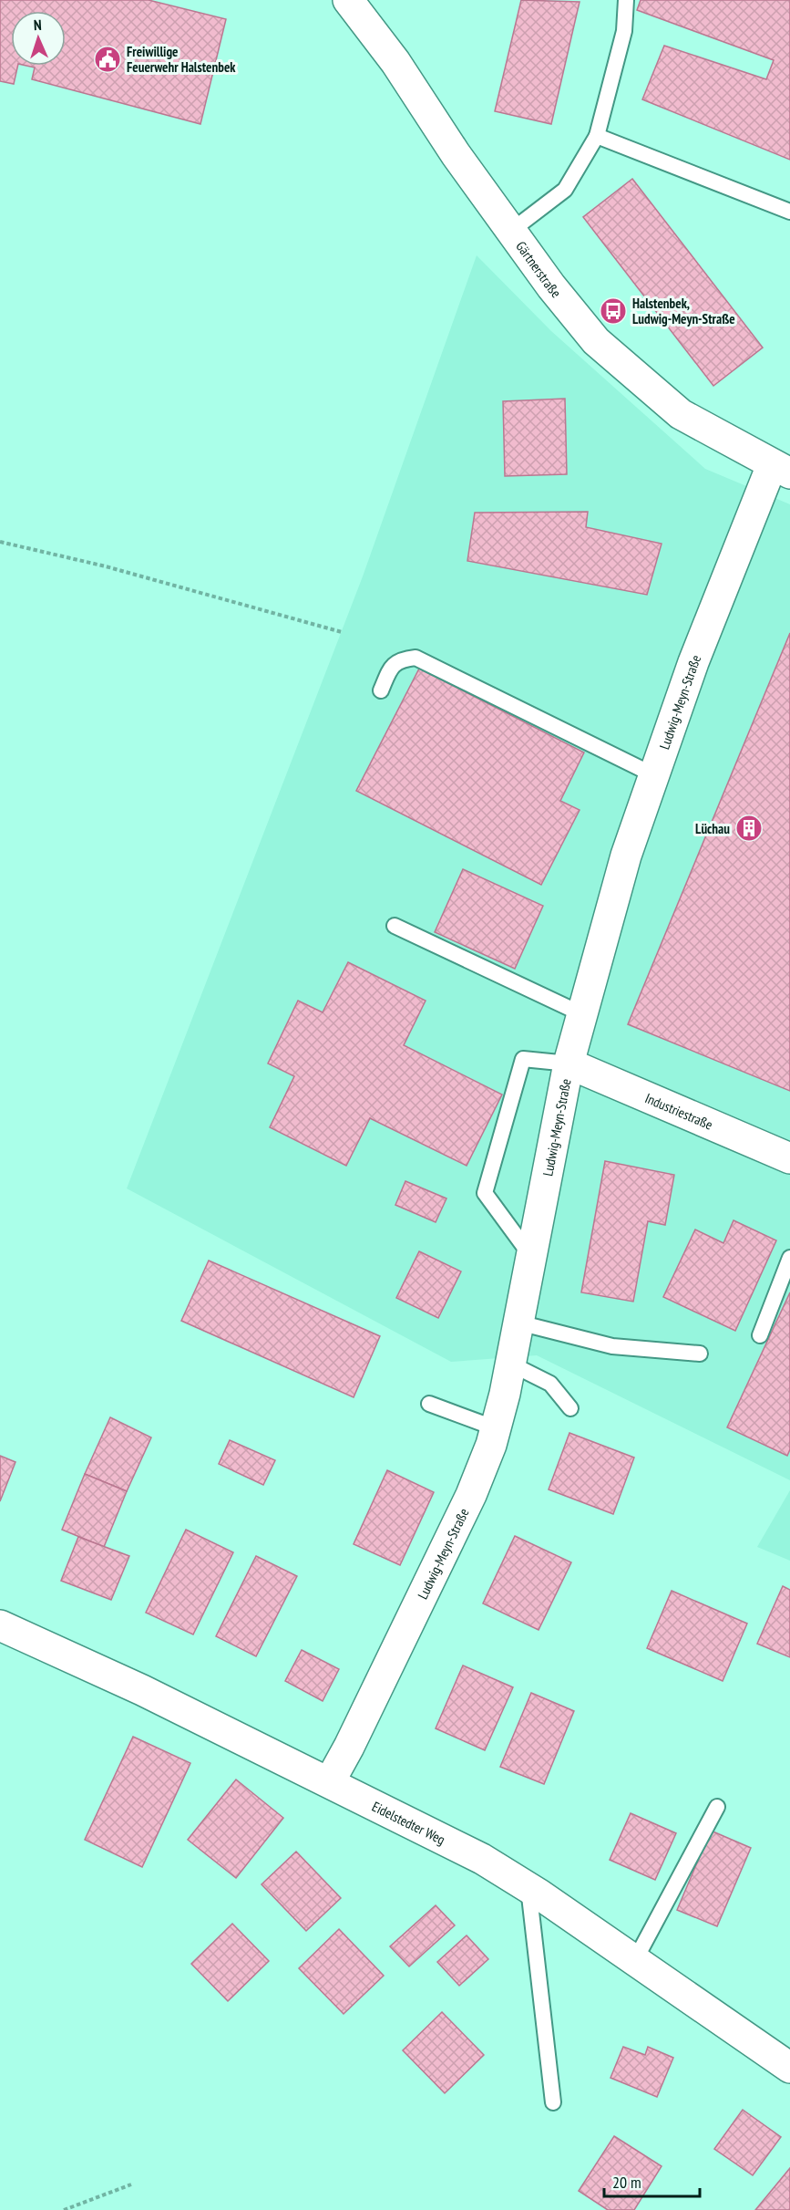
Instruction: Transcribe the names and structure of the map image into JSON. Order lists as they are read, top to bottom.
{
  "streets": {
    "street": [
      "Gärtnerstraße",
      "Ludwig-Meyn-Straße",
      "Industriestraße",
      "Eidelstedter Weg"
    ]
  },
  "crossings": [
    ["Gärtnerstraße", "Ludwig-Meyn-Straße"],
    ["Ludwig-Meyn-Straße", "Industriestraße"],
    ["Ludwig-Meyn-Straße", "Eidelstedter Weg"]
  ],
  "places": {
    "public building": ["Freiwillige Feuerwehr Halstenbek"],
    "bus stop": ["Halstenbek, Ludwig-Meyn-Straße"],
    "building": ["Lüchau"]
  },
  "scale_bar": "20 m",
  "north": "top"
}
